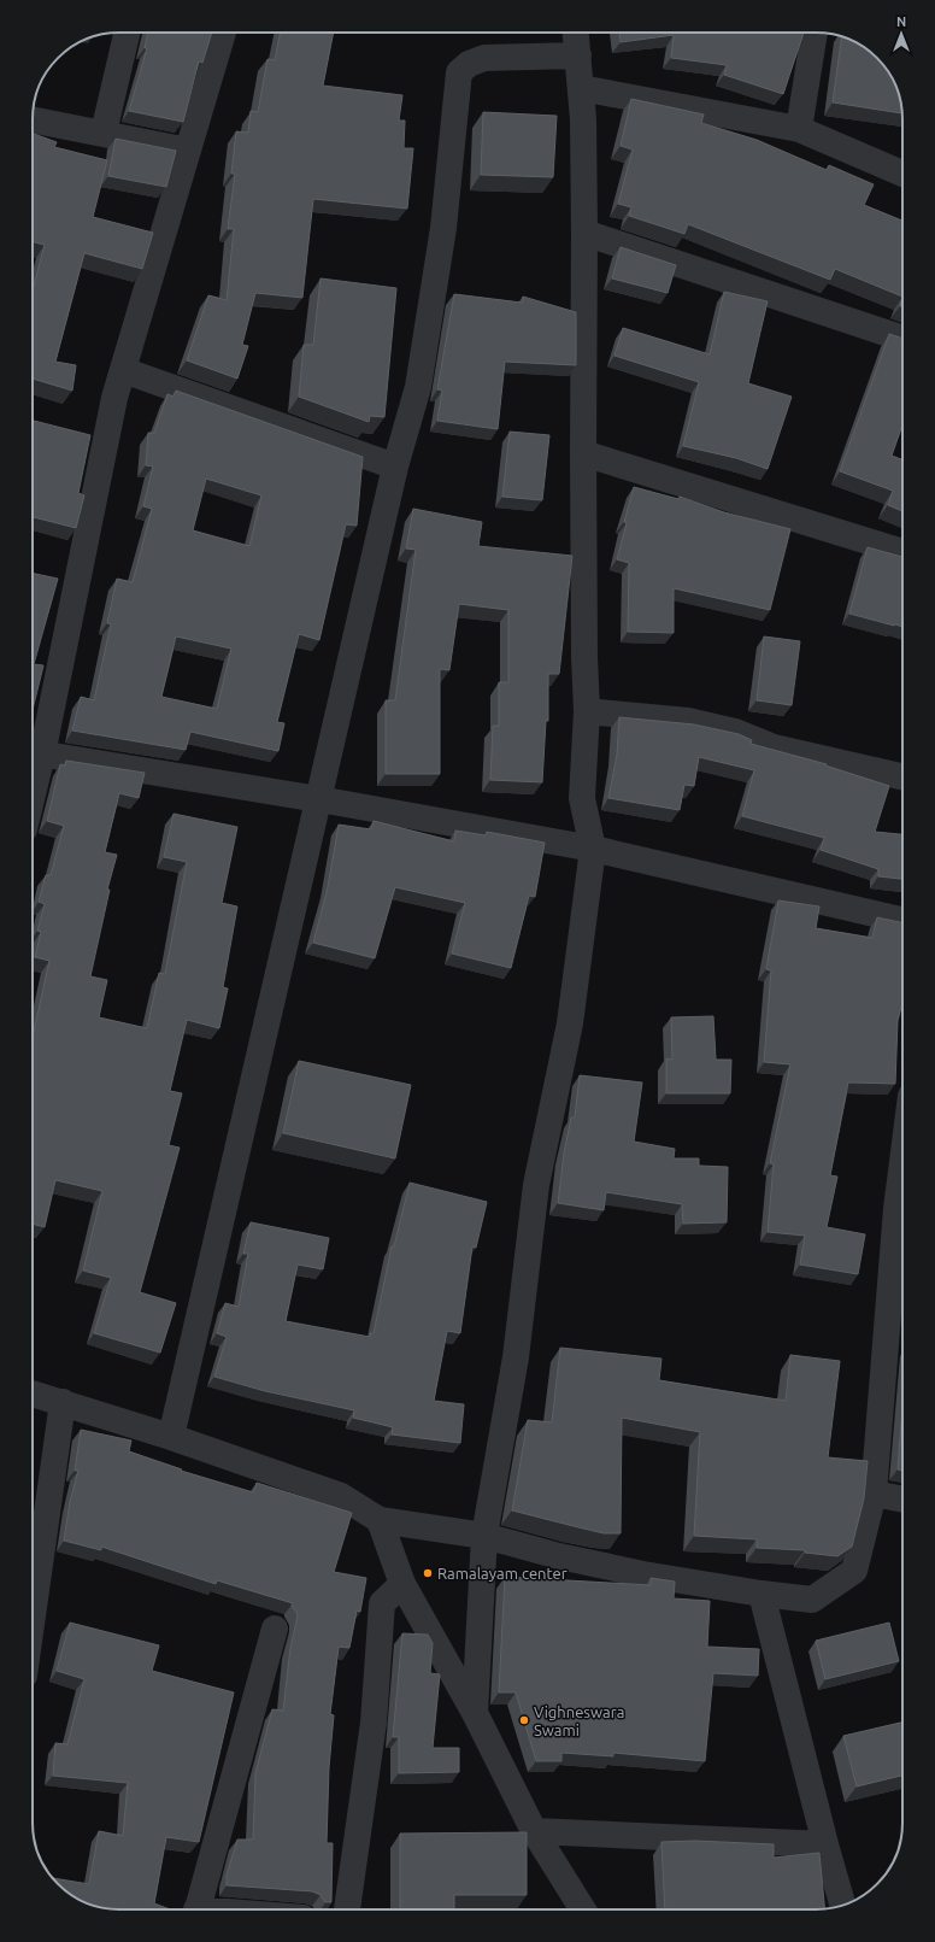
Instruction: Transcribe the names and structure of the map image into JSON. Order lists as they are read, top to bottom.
{
  "places": ["Ramalayam center", "Vighneswara Swami"],
  "north": "top"
}
